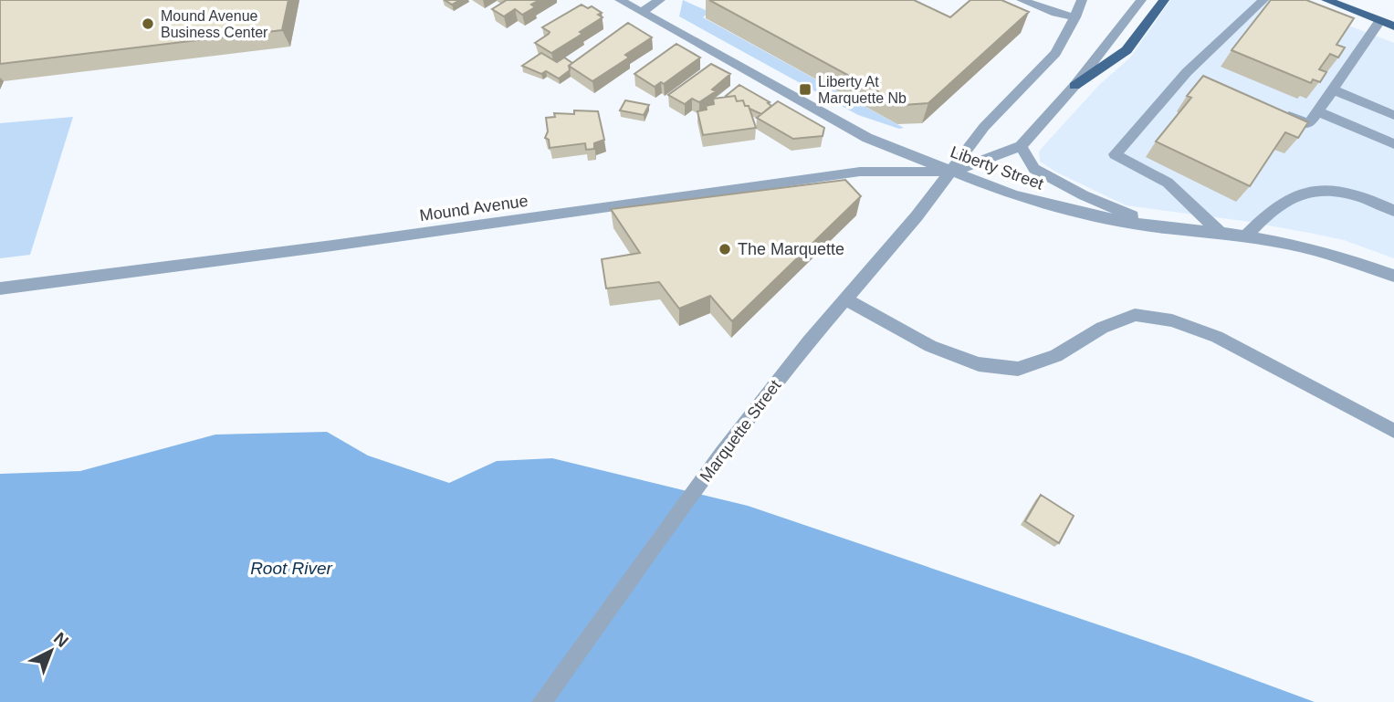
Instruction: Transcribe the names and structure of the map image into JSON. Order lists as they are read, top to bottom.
{
  "streets": {
    "street": ["Liberty Street", "Mound Avenue", "Marquette Street"]
  },
  "crossings": [
    ["Liberty Street", "Mound Avenue"],
    ["Liberty Street", "Marquette Street"],
    ["Mound Avenue", "Marquette Street"]
  ],
  "water": ["Root River"],
  "places": {
    "other": ["Mound Avenue Business Center", "The Marquette"],
    "transit": ["Liberty At Marquette Nb"]
  },
  "north": "top right"
}
